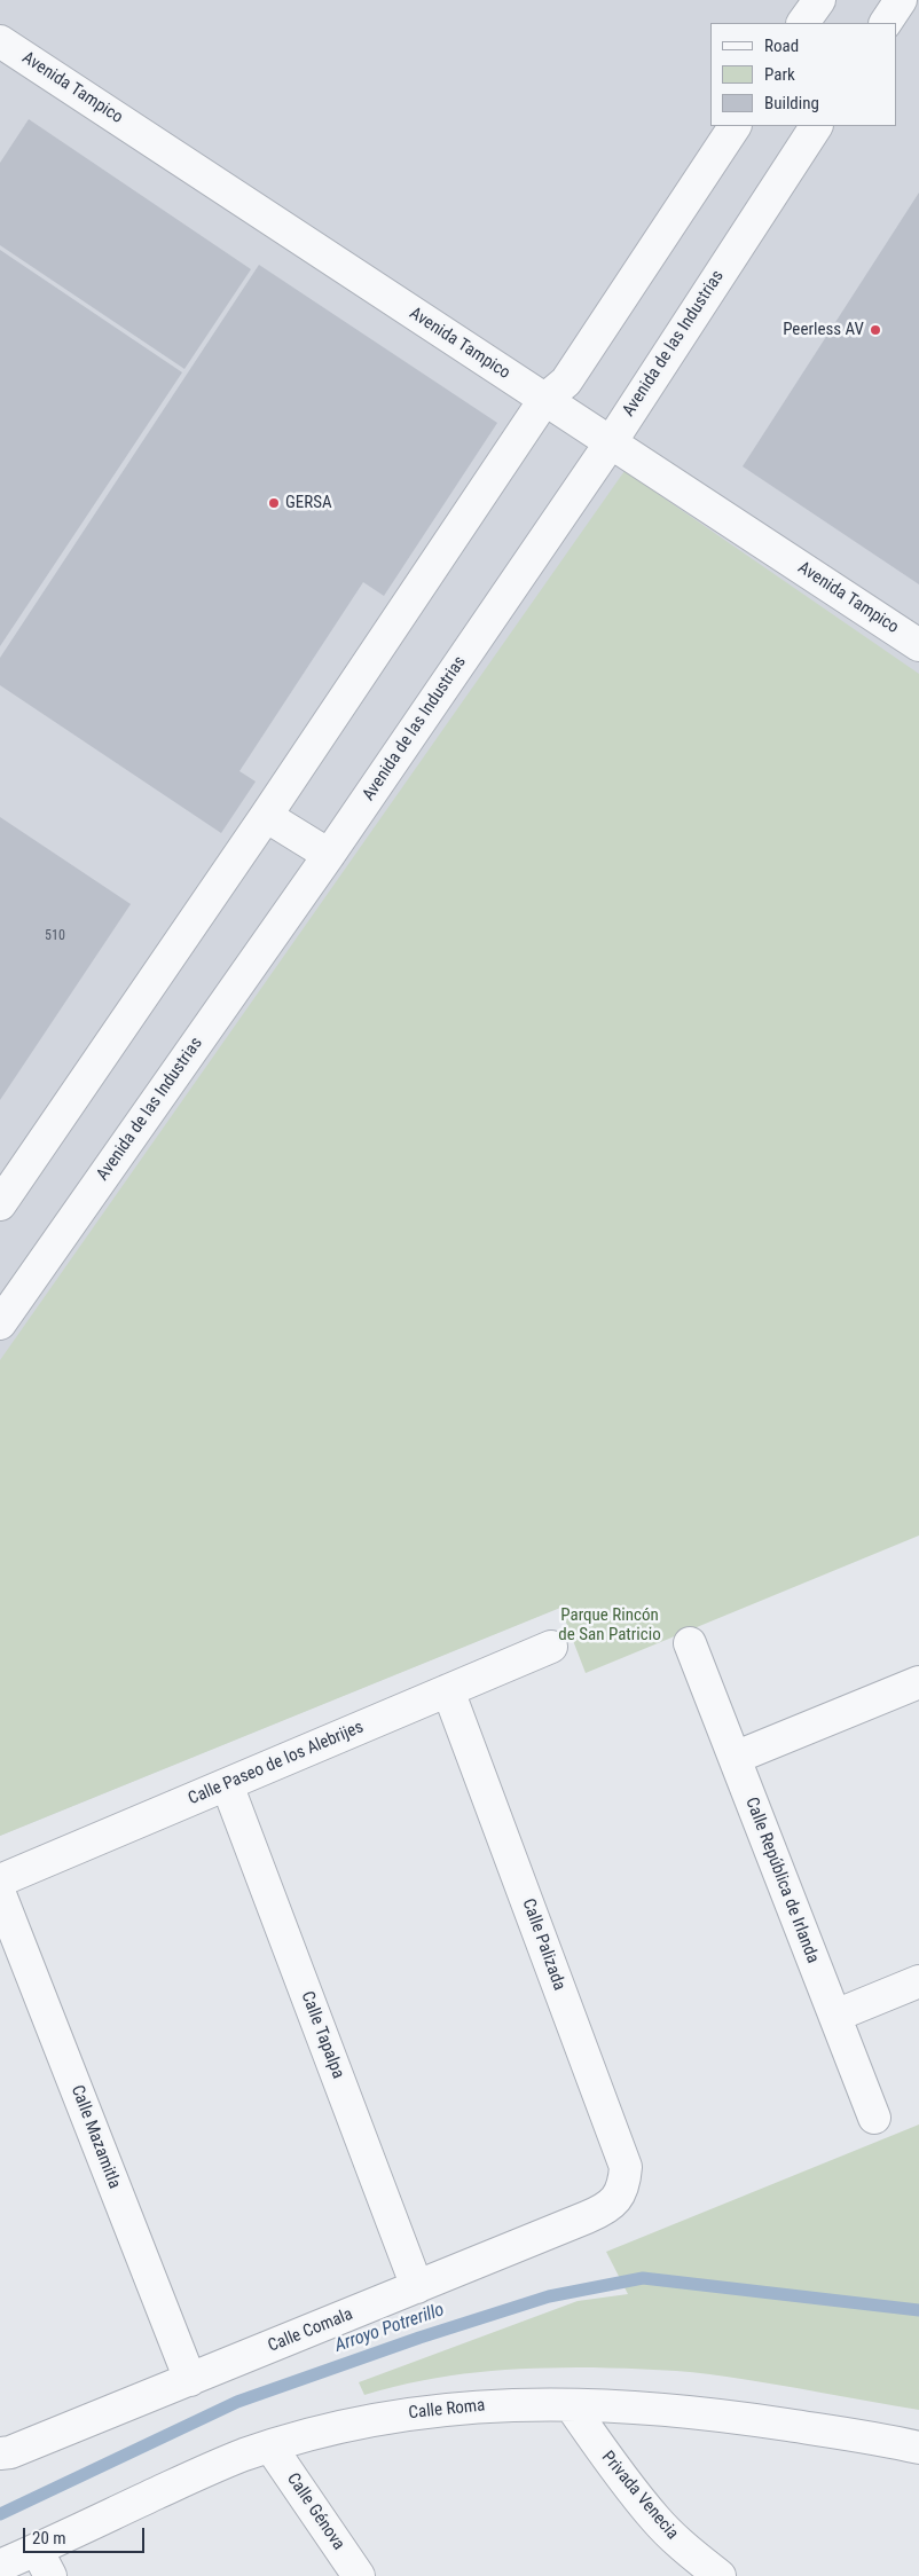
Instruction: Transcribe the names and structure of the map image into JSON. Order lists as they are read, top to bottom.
{
  "streets": {
    "street": [
      "Avenida Tampico",
      "Avenida de las Industrias",
      "Calle Paseo de los Alebrijes",
      "Calle República de Irlanda",
      "Calle Palizada",
      "Calle Tapalpa",
      "Calle Mazamitla",
      "Calle Comala",
      "Calle Roma",
      "Privada Venecia",
      "Calle Génova"
    ]
  },
  "crossings": [
    ["Avenida Tampico", "Avenida de las Industrias"],
    ["Calle Paseo de los Alebrijes", "Calle Palizada"],
    ["Calle Paseo de los Alebrijes", "Calle Tapalpa"],
    ["Calle Palizada", "Calle Comala"],
    ["Calle Tapalpa", "Calle Comala"],
    ["Calle Mazamitla", "Calle Comala"],
    ["Calle Roma", "Privada Venecia"],
    ["Calle Roma", "Calle Génova"]
  ],
  "water": ["Arroyo Potrerillo"],
  "parks": ["Parque Rincón de San Patricio"],
  "places": ["Peerless AV", "GERSA"],
  "house_numbers": ["510"],
  "legend": ["Road", "Park", "Building"],
  "scale_bar": "20 m"
}
